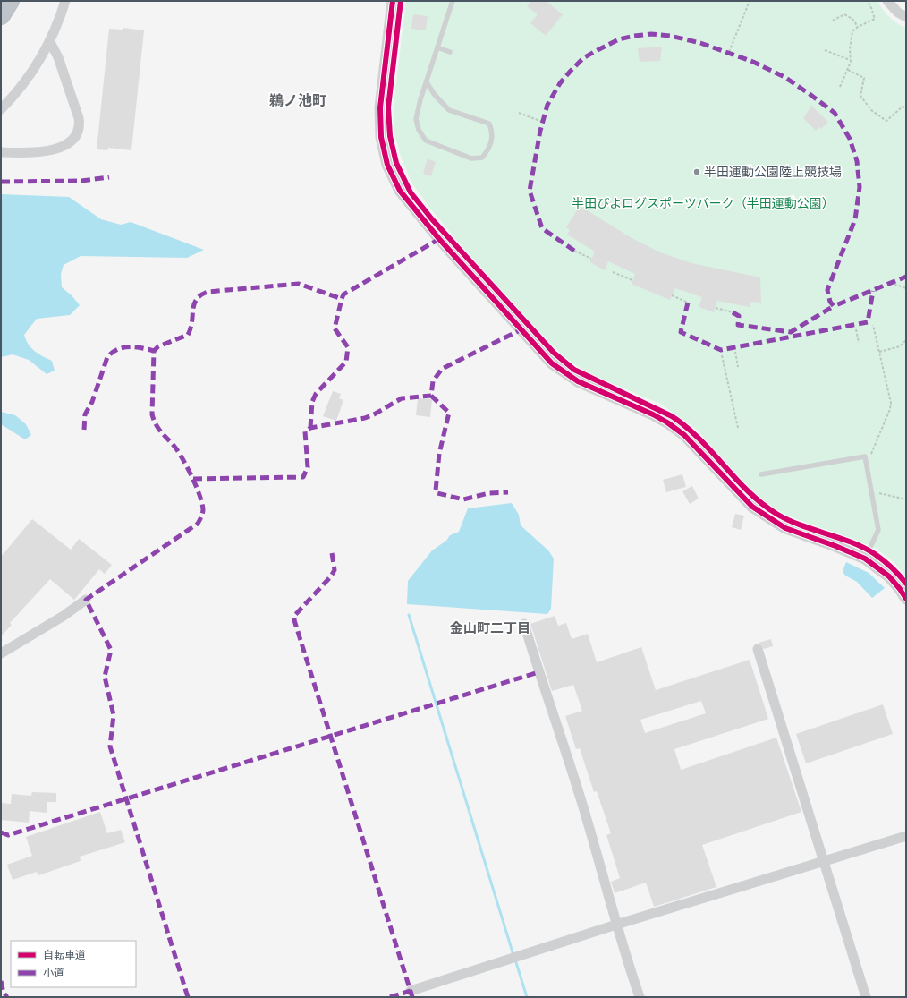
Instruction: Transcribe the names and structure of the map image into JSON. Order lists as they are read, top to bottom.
{
  "districts": ["鵜ノ池町", "金山町二丁目"],
  "parks": ["半田ぴよログスポーツパーク（半田運動公園）"],
  "places": ["半田運動公園陸上競技場"],
  "legend": ["自転車道", "小道"]
}
